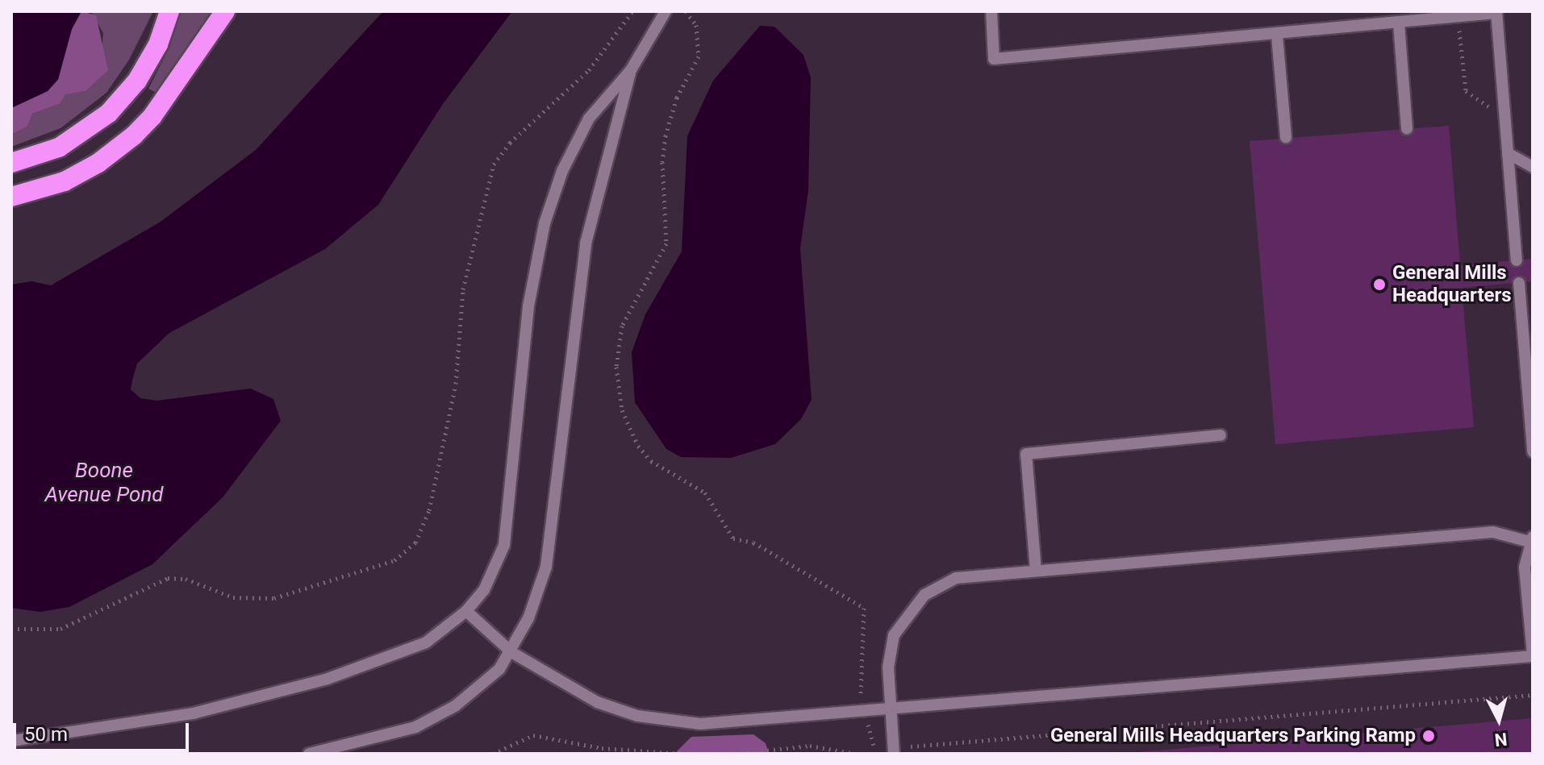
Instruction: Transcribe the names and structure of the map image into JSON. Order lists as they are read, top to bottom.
{
  "water": ["Boone Avenue Pond"],
  "places": ["General Mills Headquarters", "General Mills Headquarters Parking Ramp"],
  "scale_bar": "50 m",
  "north": "bottom"
}
